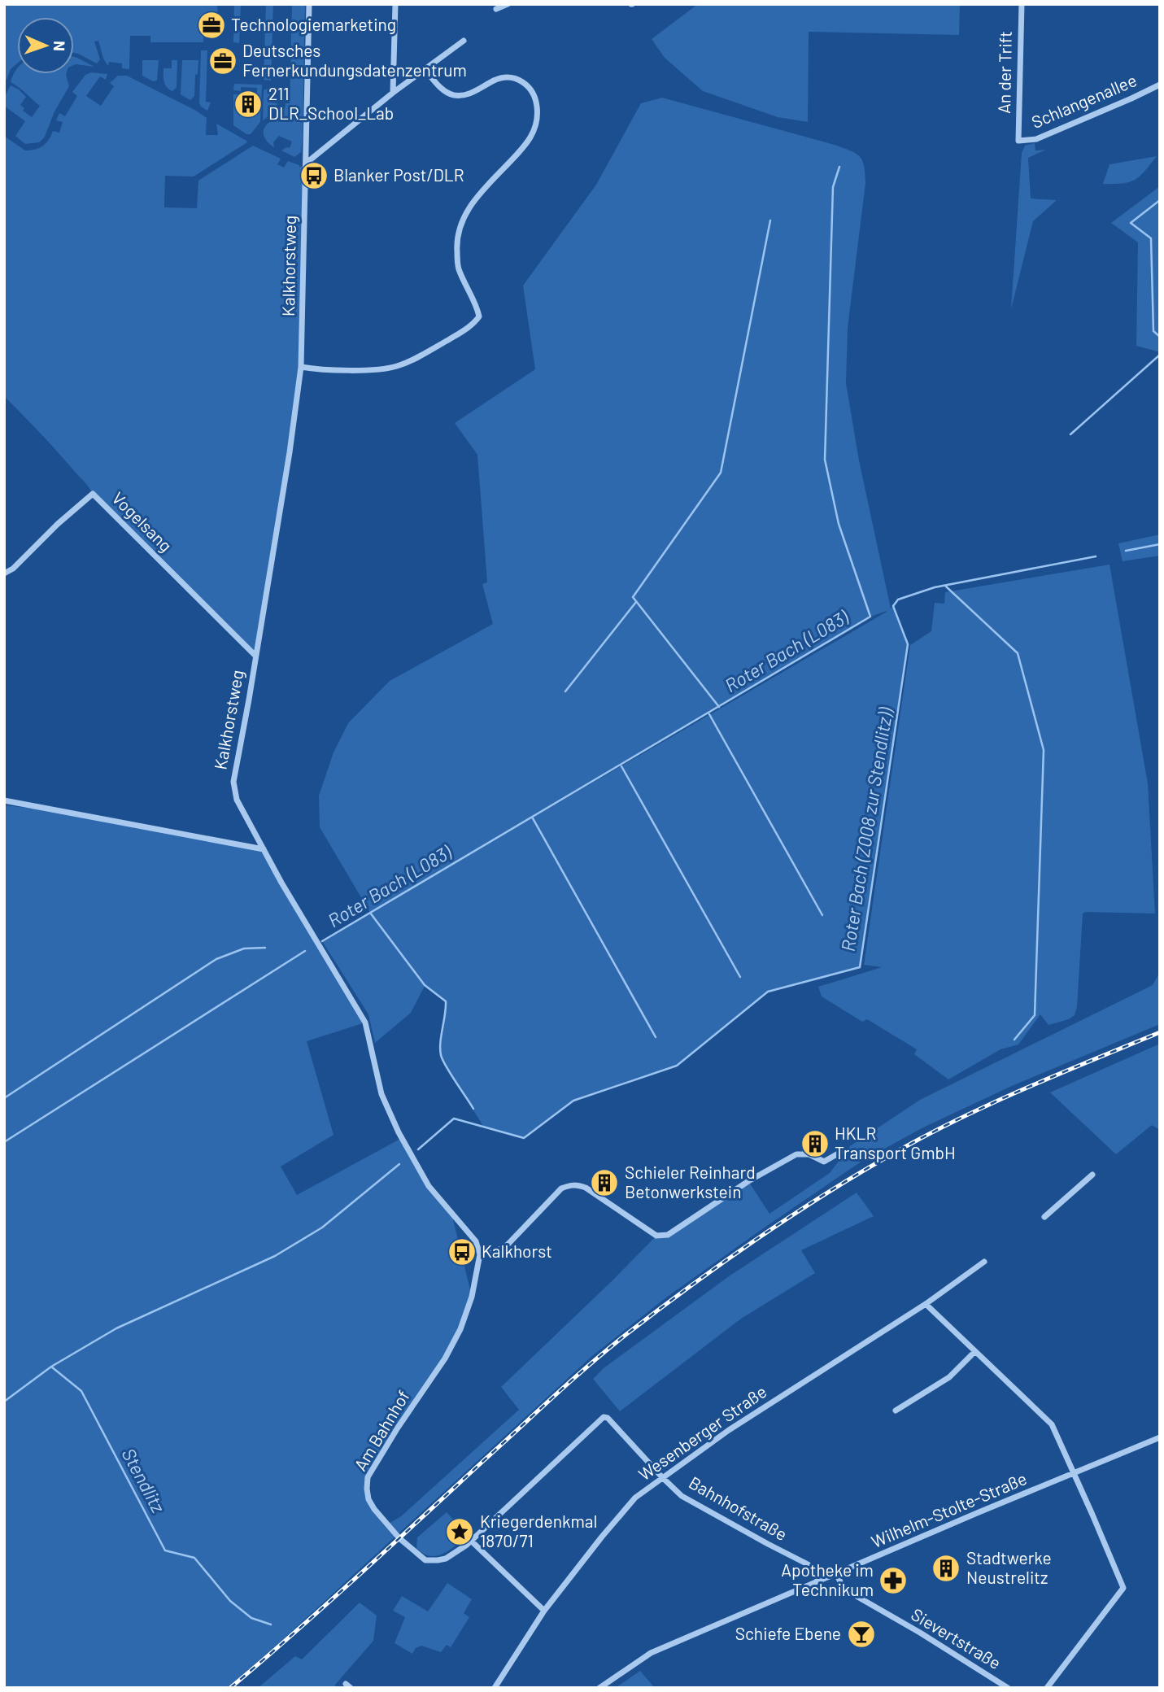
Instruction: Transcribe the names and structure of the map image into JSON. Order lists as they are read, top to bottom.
{
  "streets": {
    "street": [
      "An der Trift",
      "Schlangenallee",
      "Kalkhorstweg",
      "Vogelsang",
      "Am Bahnhof",
      "Wesenberger Straße",
      "Bahnhofstraße",
      "Wilhelm-Stolte-Straße",
      "Sievertstraße"
    ]
  },
  "crossings": [
    ["An der Trift", "Schlangenallee"],
    ["Kalkhorstweg", "Vogelsang"],
    ["Kalkhorstweg", "Am Bahnhof"],
    ["Am Bahnhof", "Bahnhofstraße"],
    ["Wesenberger Straße", "Bahnhofstraße"],
    ["Bahnhofstraße", "Wilhelm-Stolte-Straße"],
    ["Wilhelm-Stolte-Straße", "Sievertstraße"]
  ],
  "water": ["Roter Bach (L083)", "Roter Bach (Z008 zur Stendlitz))", "Stendlitz"],
  "places": {
    "office": ["Technologiemarketing", "Deutsches Fernerkundungsdatenzentrum"],
    "building": [
      "211 DLR_School_Lab",
      "HKLR Transport GmbH",
      "Schieler Reinhard Betonwerkstein",
      "Stadtwerke Neustrelitz"
    ],
    "bus stop": ["Blanker Post/DLR", "Kalkhorst"],
    "place": ["Kriegerdenkmal 1870/71"],
    "pharmacy": ["Apotheke im Technikum"],
    "bar": ["Schiefe Ebene"]
  },
  "north": "right"
}
